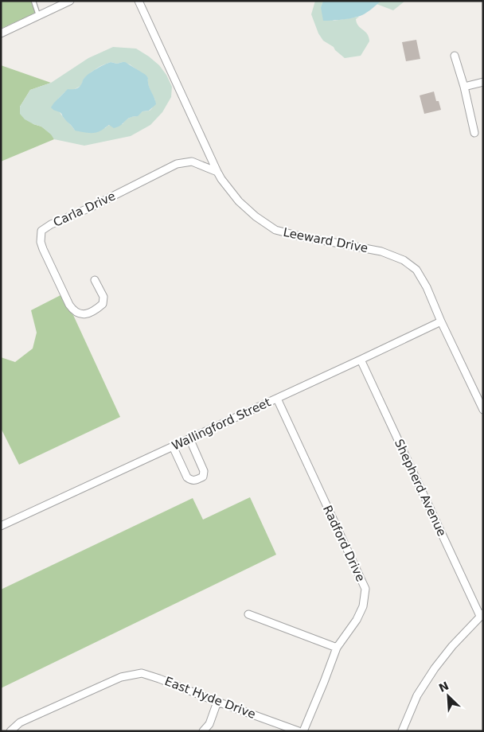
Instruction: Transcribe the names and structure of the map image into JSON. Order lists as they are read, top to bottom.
{
  "streets": {
    "street": [
      "Carla Drive",
      "Leeward Drive",
      "Wallingford Street",
      "Shepherd Avenue",
      "Radford Drive",
      "East Hyde Drive"
    ]
  },
  "crossings": [
    ["Carla Drive", "Leeward Drive"],
    ["Leeward Drive", "Wallingford Street"],
    ["Wallingford Street", "Shepherd Avenue"],
    ["Wallingford Street", "Radford Drive"]
  ],
  "north": "top left"
}
